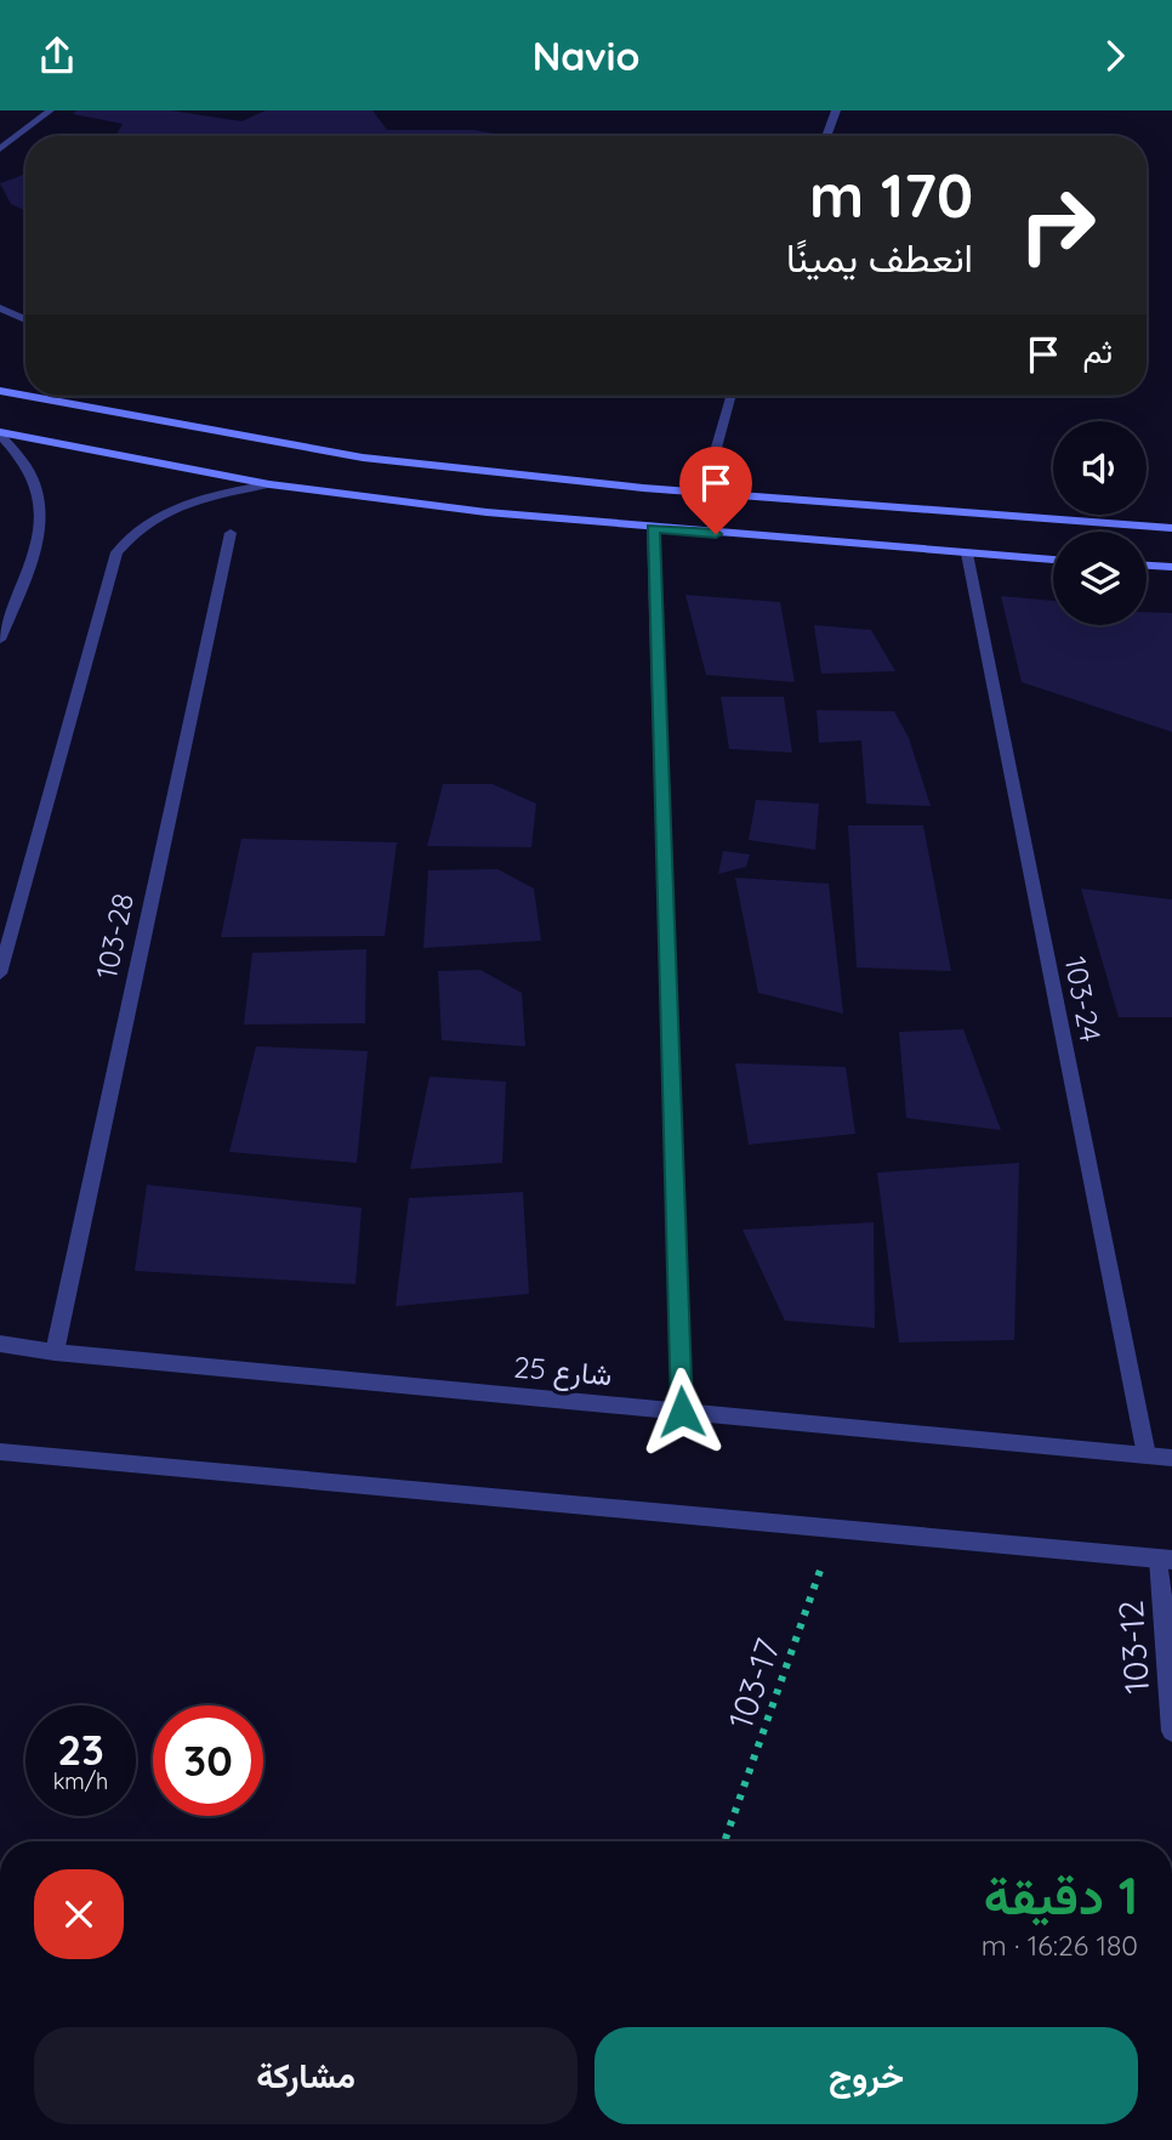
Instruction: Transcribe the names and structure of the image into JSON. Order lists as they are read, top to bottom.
{
  "streets": {
    "street": [
      "103-28",
      "103-24",
      "شارع 25",
      "103-12"
    ],
    "path": ["103-17"]
  },
  "crossings": [
    ["103-28", "شارع 25"],
    ["103-24", "شارع 25"]
  ],
  "page": {
    "header": "Navio",
    "turn": ["170 m", "انعطف يمينًا"],
    "then": "ثم",
    "speed": "23 km/h",
    "limit": "30",
    "heading": ["1 دقيقة", "180 m · 16:26"],
    "buttons": ["خروج", "مشاركة"]
  }
}
